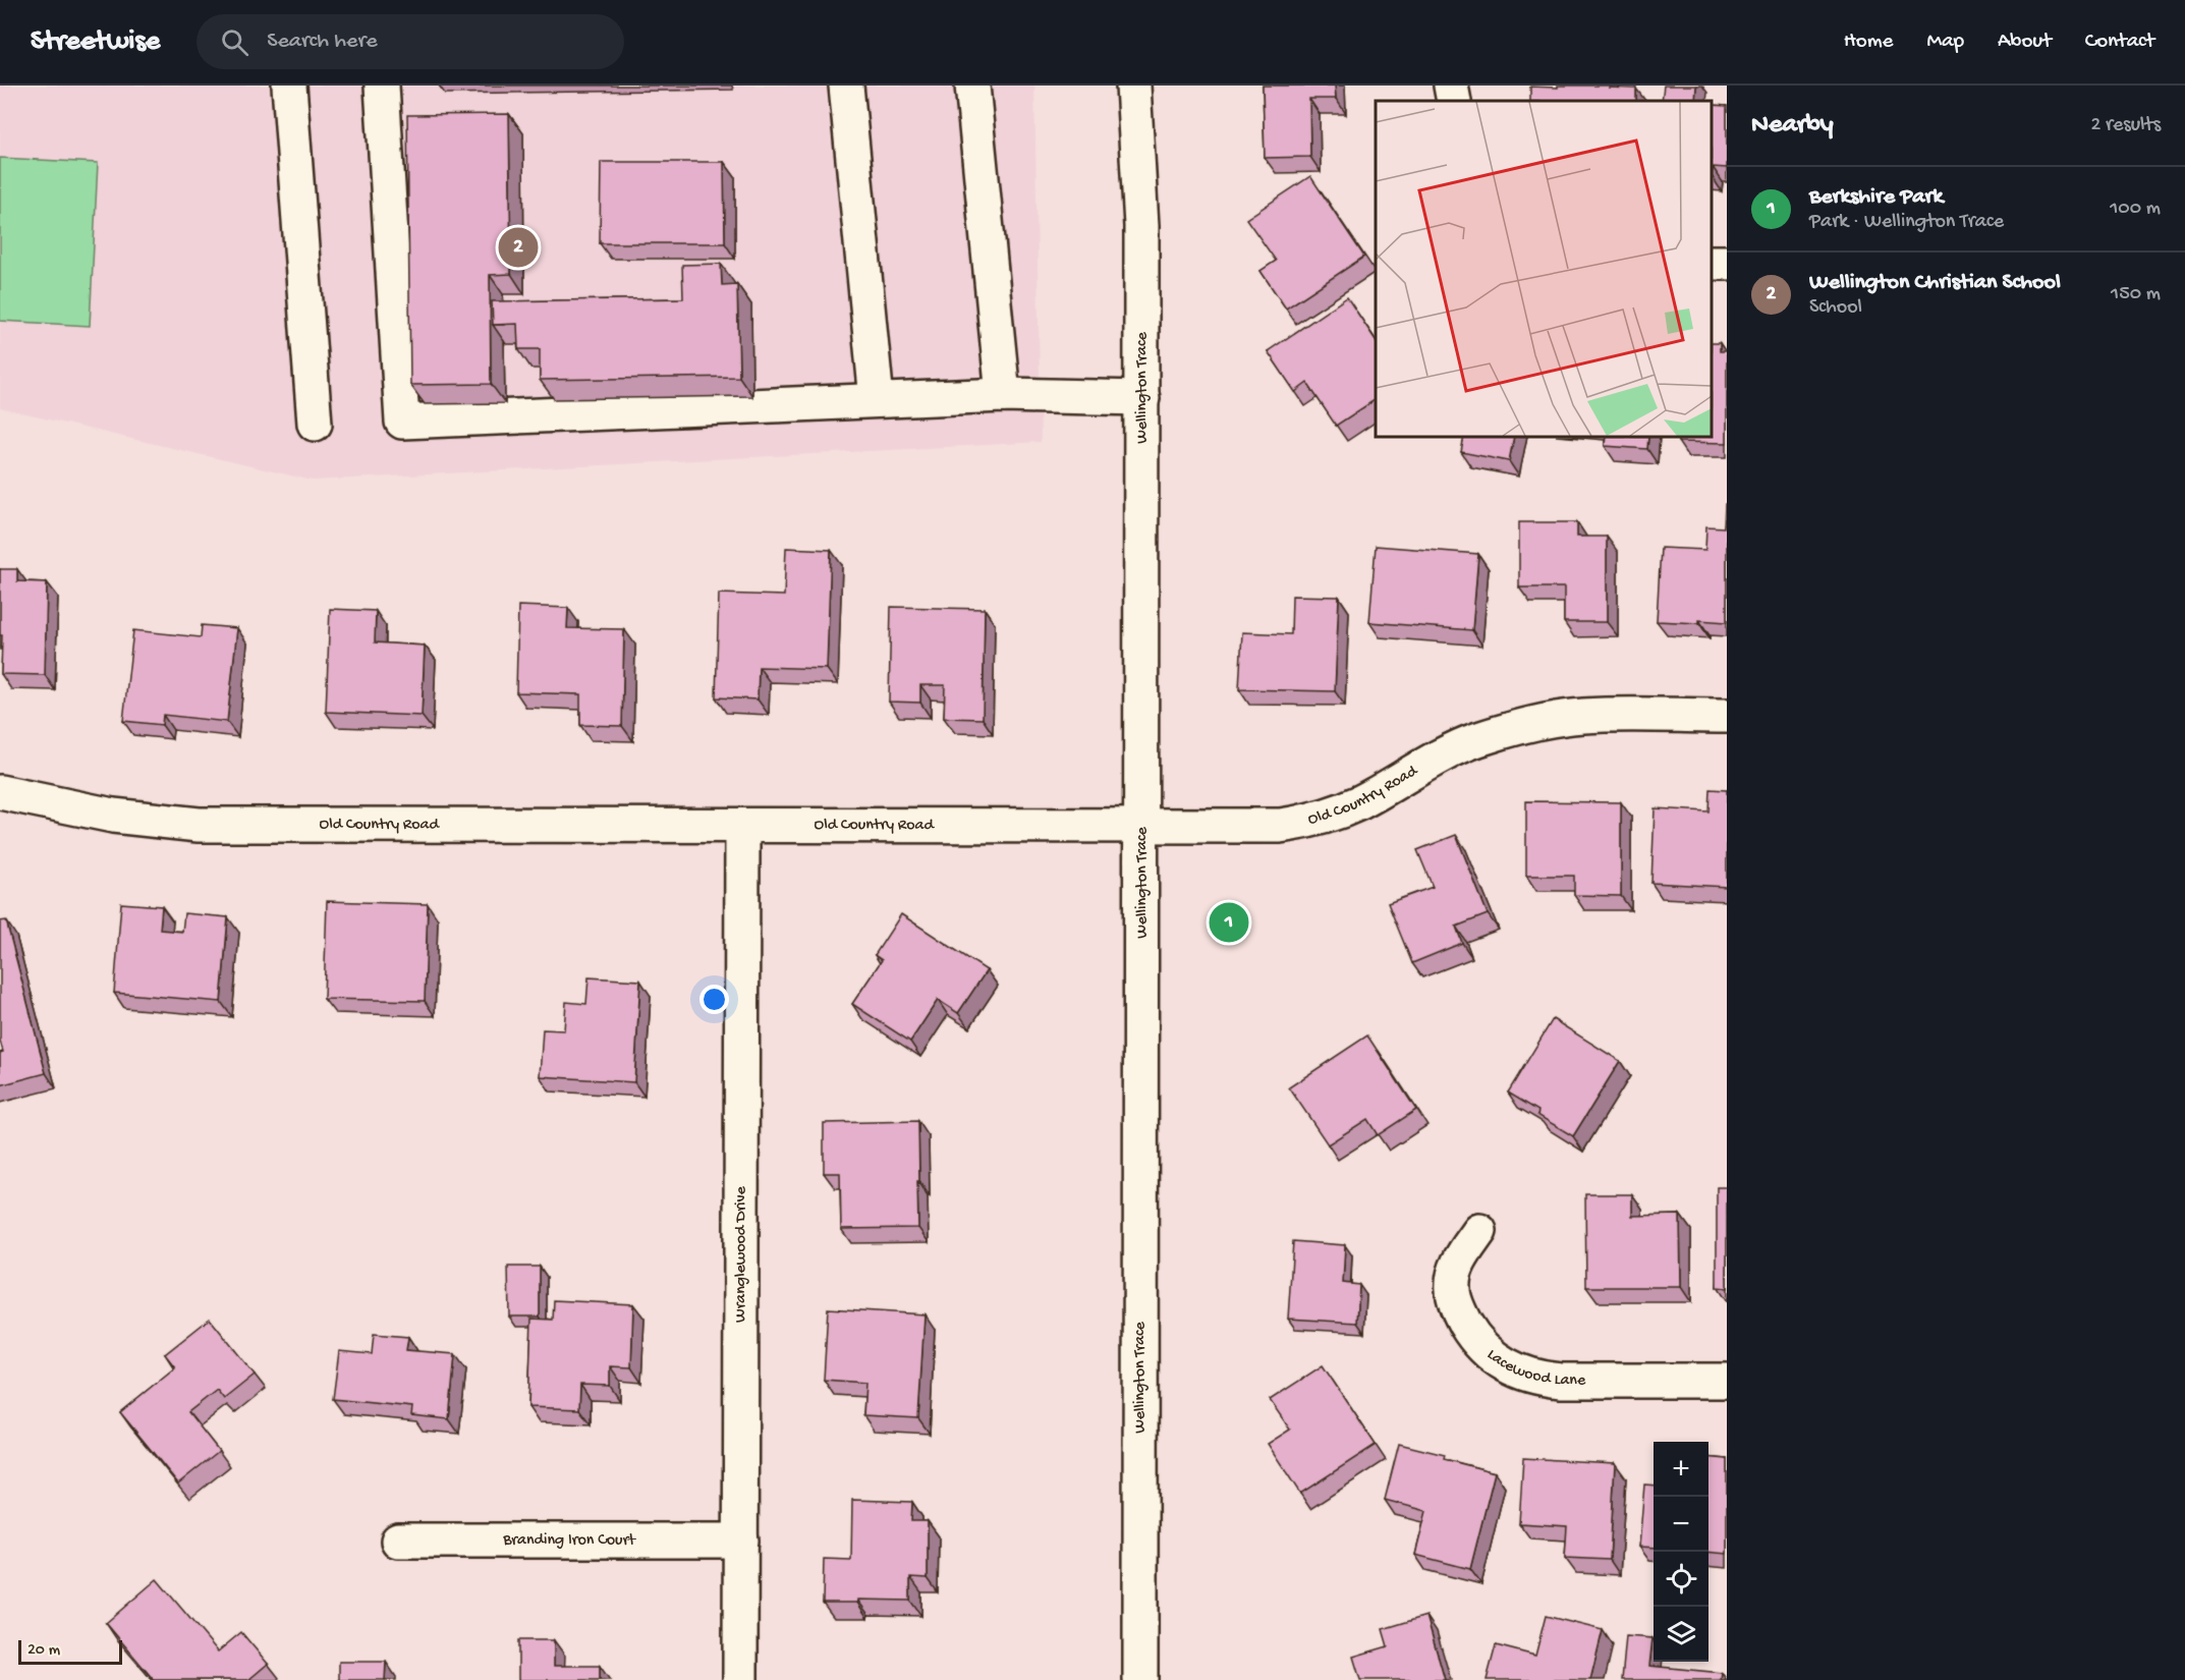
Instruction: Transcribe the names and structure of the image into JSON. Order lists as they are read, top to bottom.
{
  "streets": {
    "street": [
      "Wellington Trace",
      "Old Country Road",
      "Wranglewood Drive",
      "Lacewood Lane",
      "Branding Iron Court"
    ]
  },
  "crossings": [
    ["Wellington Trace", "Old Country Road"],
    ["Old Country Road", "Wranglewood Drive"],
    ["Wranglewood Drive", "Branding Iron Court"]
  ],
  "scale_bar": "20 m",
  "page": {
    "header": "Streetwise",
    "search": "Search here",
    "nav": [
      "Home",
      "Map",
      "About",
      "Contact"
    ],
    "heading": ["Nearby", "2 results"],
    "list": [
      {
        "mark": "1",
        "name": "Berkshire Park",
        "note": "Park · Wellington Trace",
        "value": "100 m"
      },
      {
        "mark": "2",
        "name": "Wellington Christian School",
        "note": "School",
        "value": "150 m"
      }
    ],
    "pins": ["2", "1"],
    "map_buttons": ["+", "−"],
    "scale": "20 m"
  }
}
